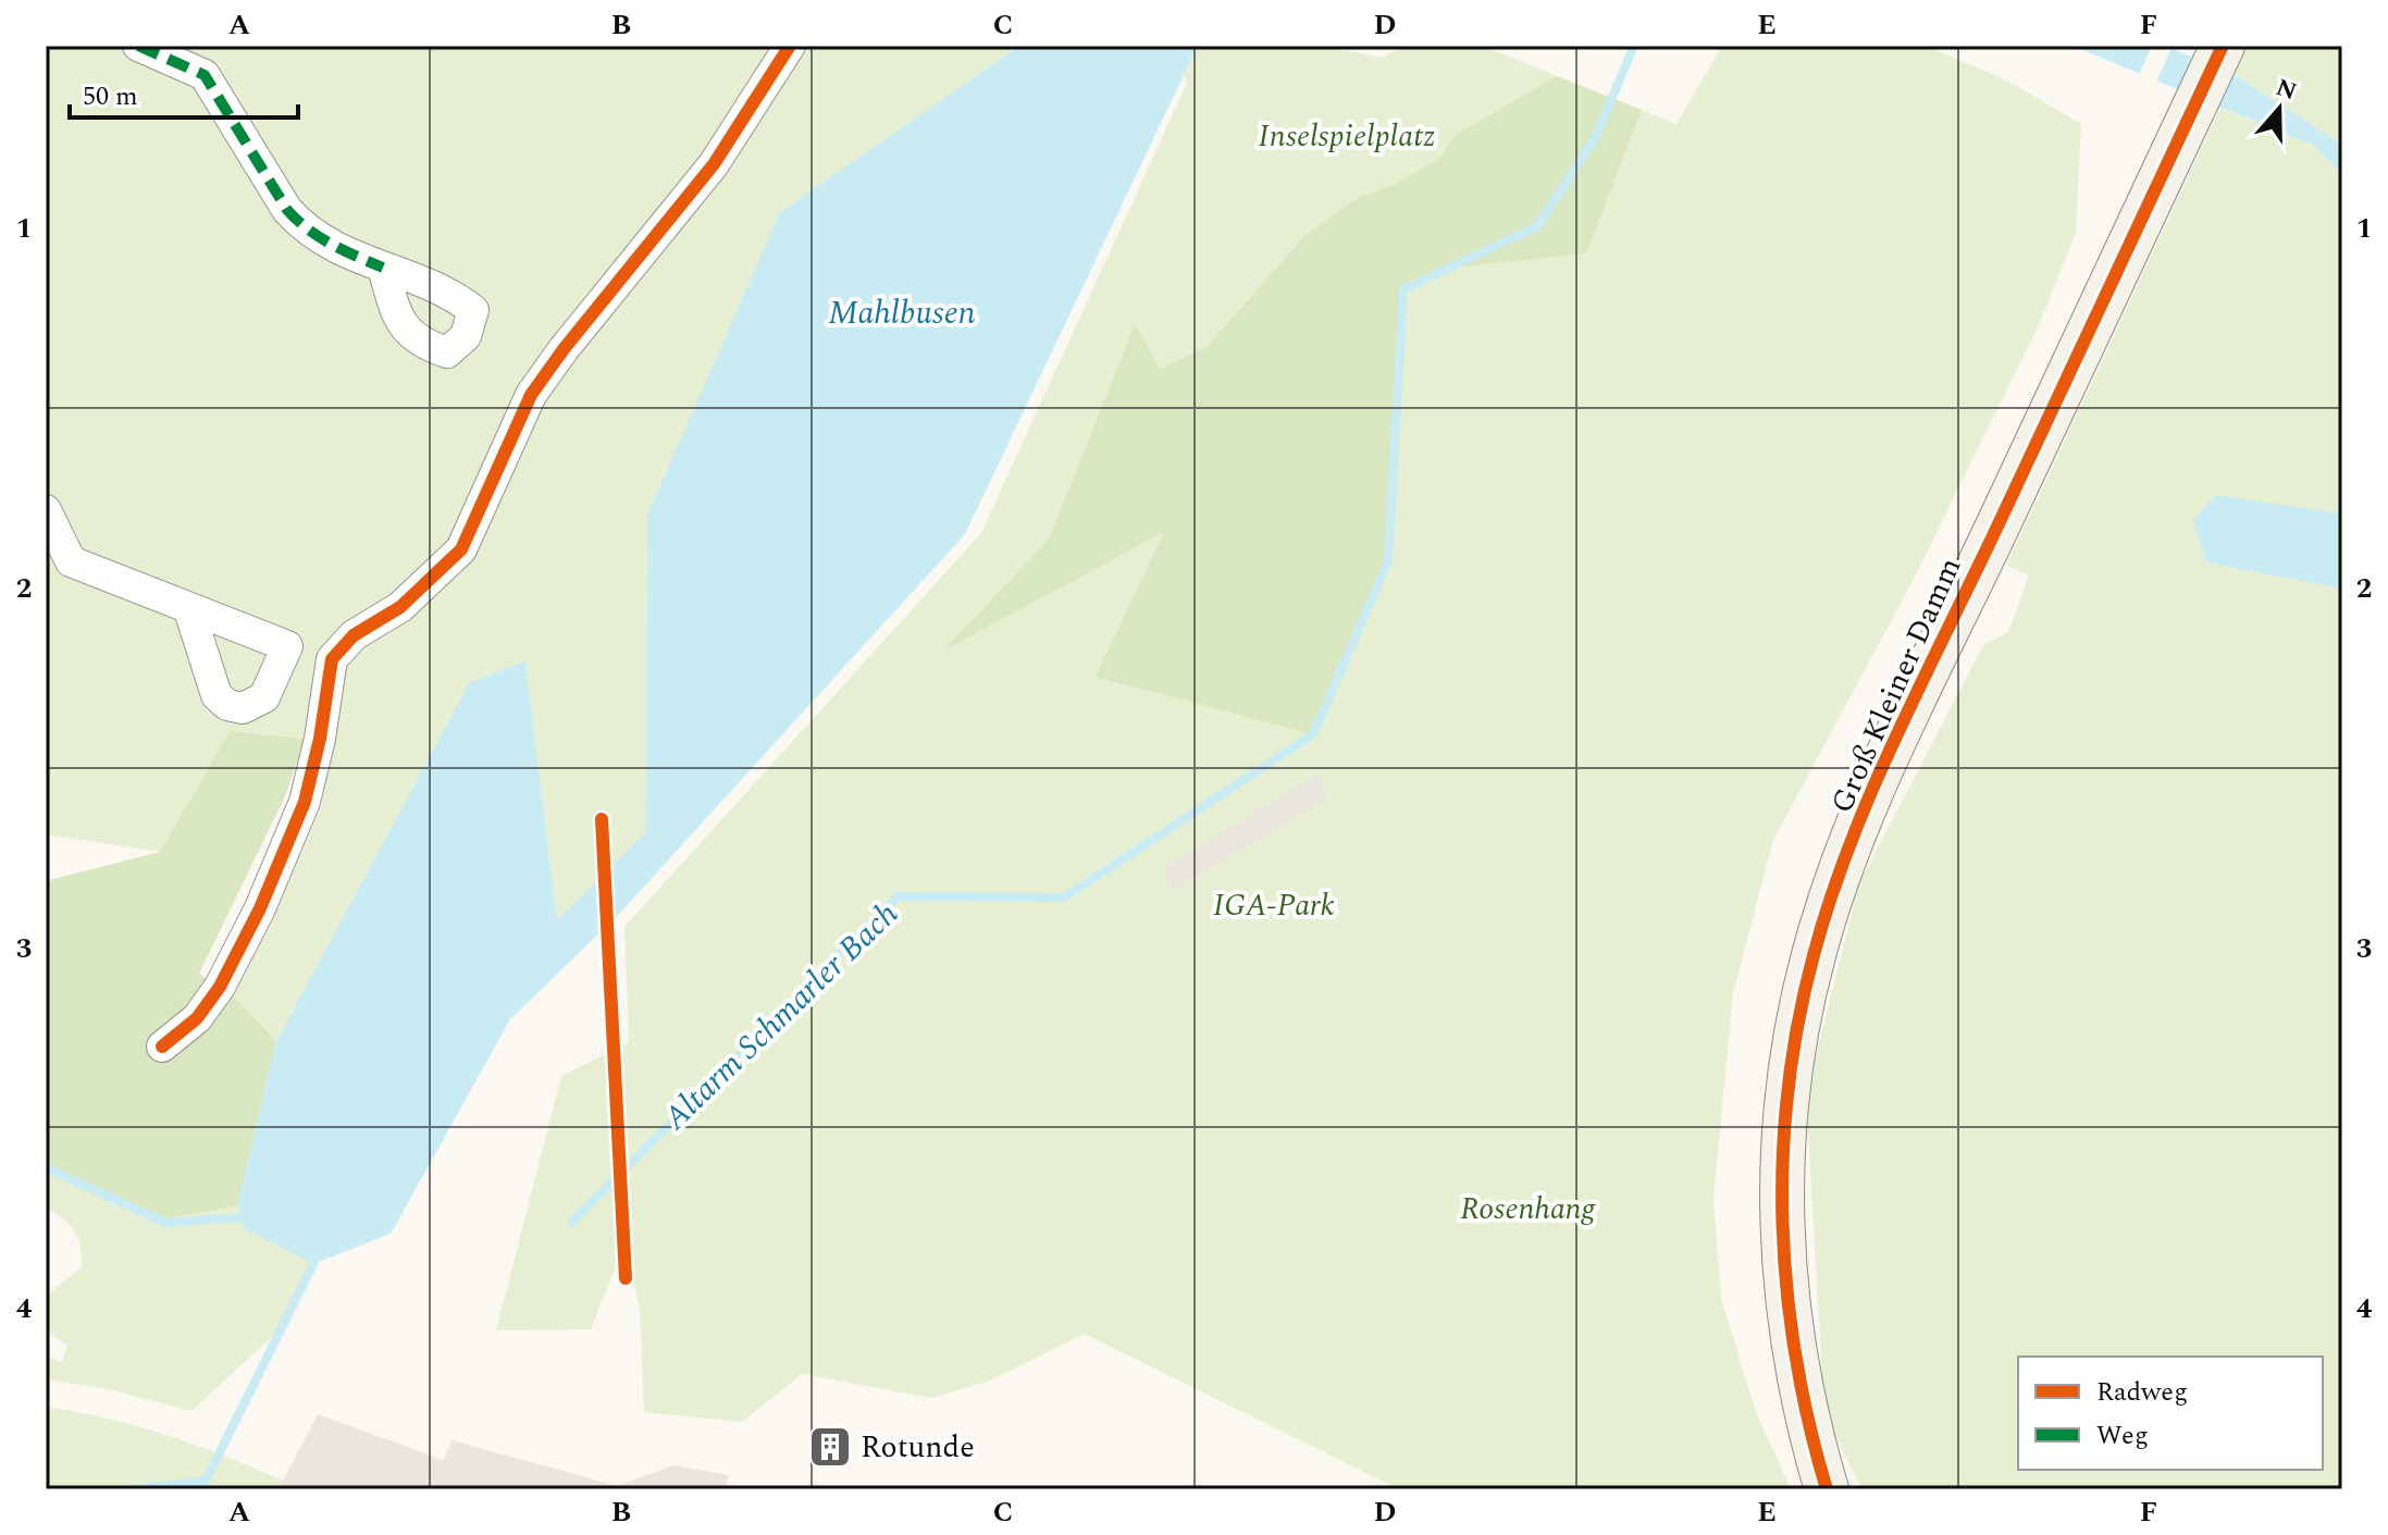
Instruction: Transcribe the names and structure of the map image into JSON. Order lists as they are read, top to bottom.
{
  "streets": {
    "street": ["Groß Kleiner Damm"]
  },
  "water": ["Mahlbusen", "Altarm Schmarler Bach"],
  "parks": ["Inselspielplatz", "IGA-Park", "Rosenhang"],
  "places": {
    "building": ["Rotunde"]
  },
  "legend": ["Radweg", "Weg"],
  "scale_bar": "50 m",
  "north": "top",
  "grid": {
    "columns": [
      "A",
      "B",
      "C",
      "D",
      "E",
      "F"
    ],
    "rows": [
      "1",
      "2",
      "3",
      "4"
    ]
  }
}
